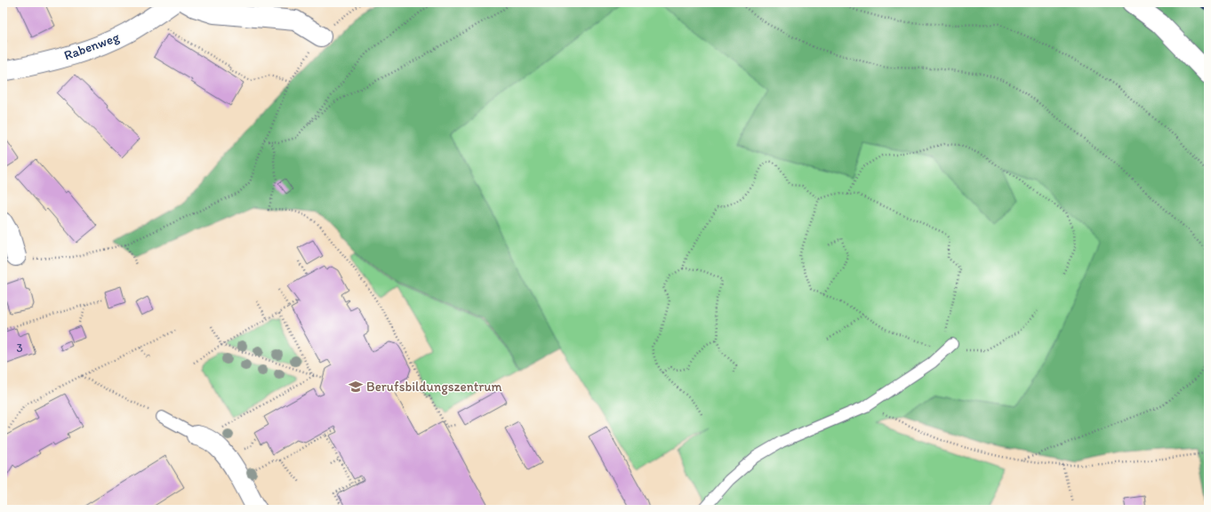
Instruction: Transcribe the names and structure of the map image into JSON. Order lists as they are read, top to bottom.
{
  "streets": {
    "street": ["Rabenweg"]
  },
  "places": {
    "school or university": ["Berufsbildungszentrum"]
  },
  "house_numbers": ["3"]
}
